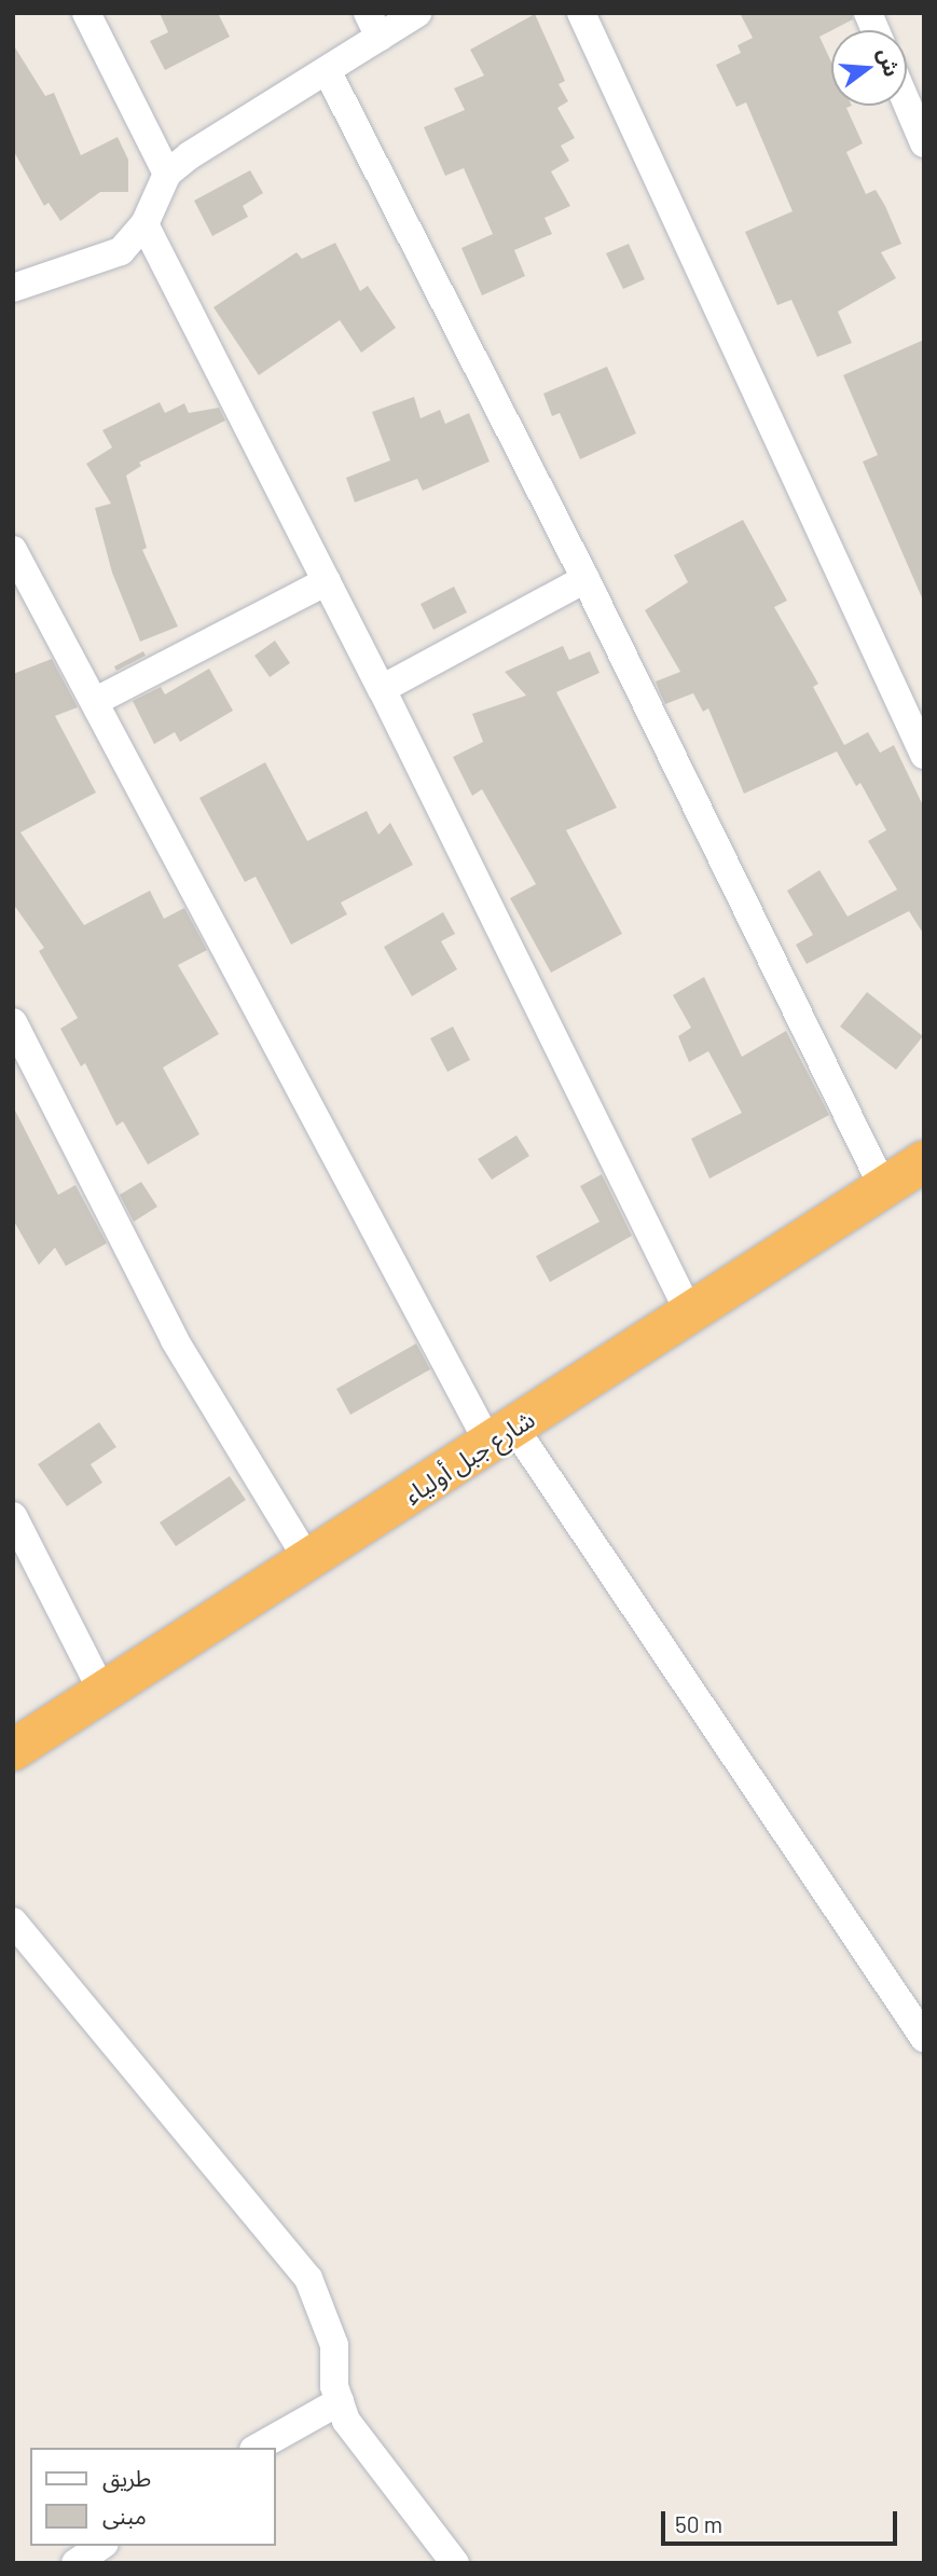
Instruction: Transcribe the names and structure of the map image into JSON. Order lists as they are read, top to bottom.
{
  "streets": {
    "highway": ["شارع جبل أولياء"]
  },
  "legend": ["طريق", "مبنى"],
  "scale_bar": "50 m",
  "north": "right"
}
